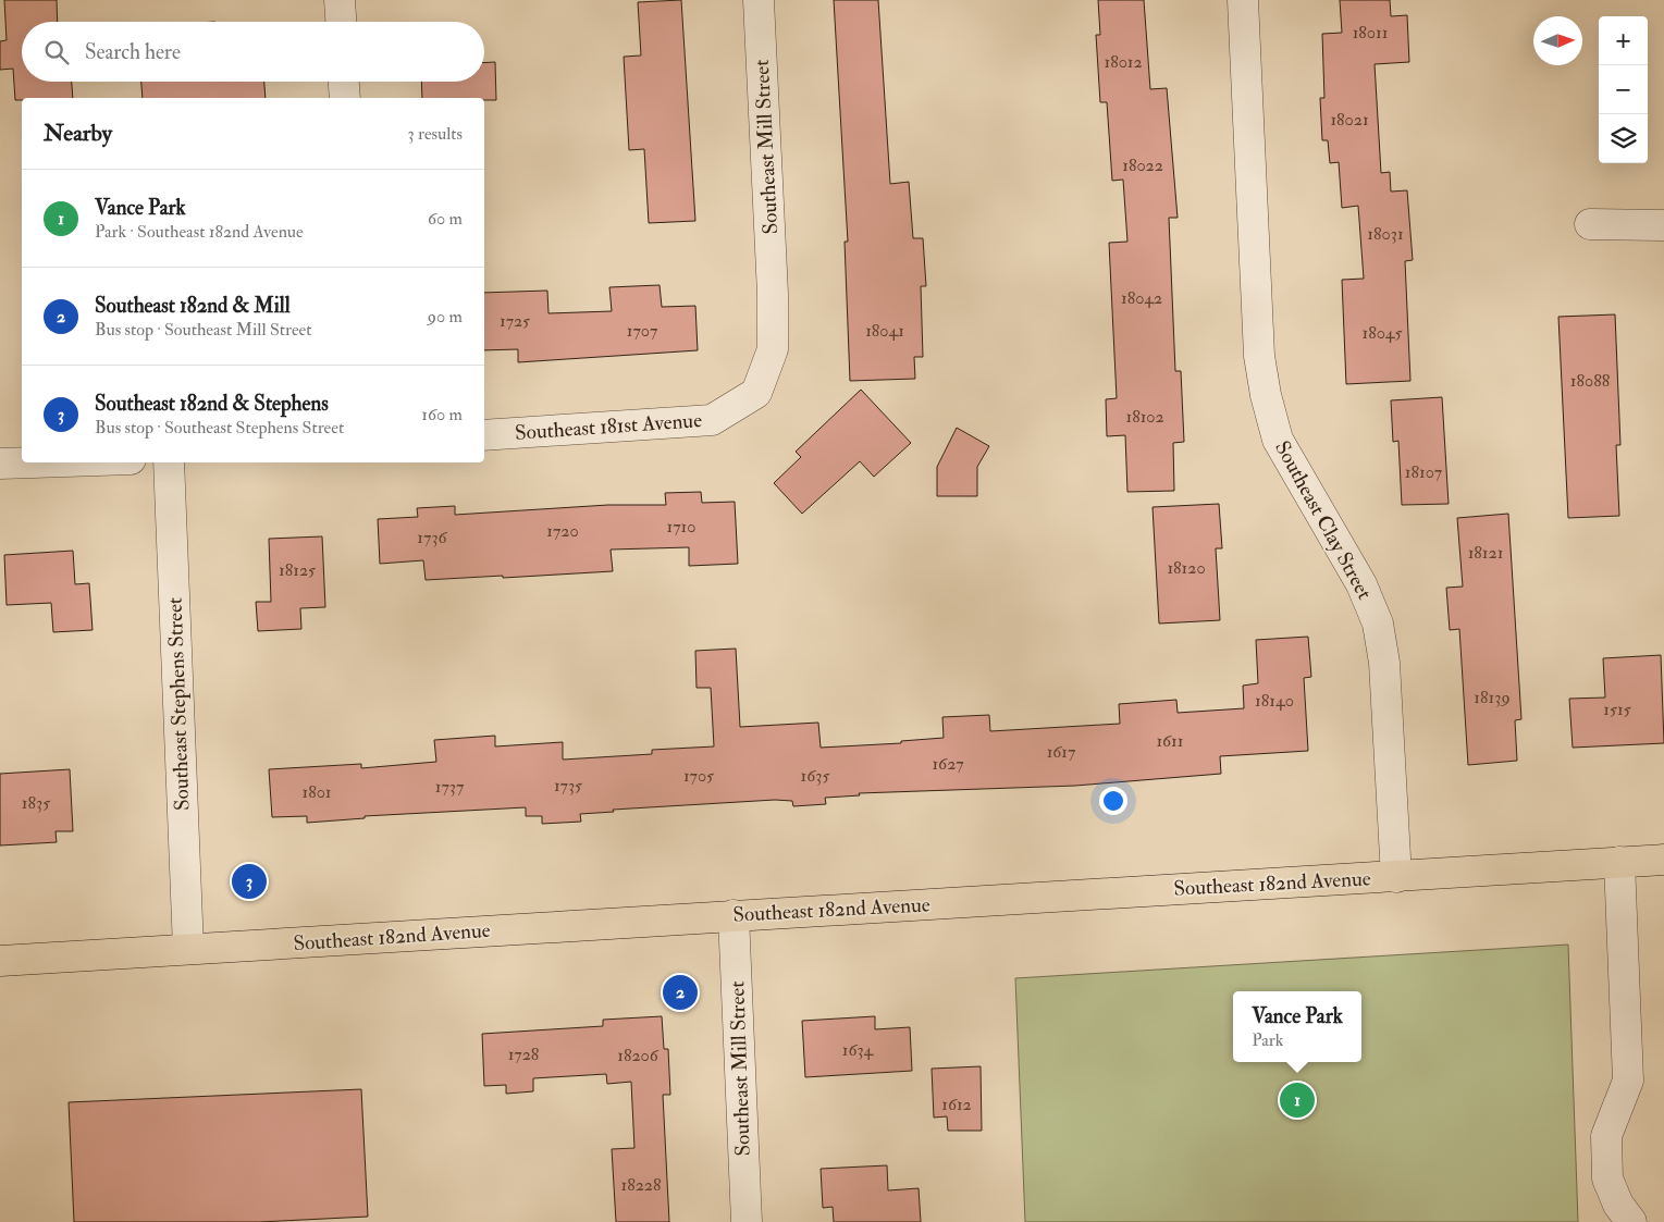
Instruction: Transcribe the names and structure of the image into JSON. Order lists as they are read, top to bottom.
{
  "streets": {
    "main road": ["Southeast 182nd Avenue"],
    "street": [
      "Southeast Mill Street",
      "Southeast 181st Avenue",
      "Southeast Clay Street",
      "Southeast Stephens Street"
    ]
  },
  "crossings": [
    ["Southeast Mill Street", "Southeast 181st Avenue"],
    ["Southeast Mill Street", "Southeast 182nd Avenue"],
    ["Southeast Clay Street", "Southeast 182nd Avenue"],
    ["Southeast Stephens Street", "Southeast 182nd Avenue"]
  ],
  "house_numbers": [
    "18011",
    "18012",
    "18021",
    "18022",
    "18031",
    "18042",
    "1725",
    "1707",
    "18041",
    "18045",
    "18088",
    "18102",
    "18107",
    "1710",
    "1720",
    "1736",
    "18121",
    "18120",
    "18125",
    "18139",
    "18140",
    "1515",
    "1611",
    "1617",
    "1627",
    "1705",
    "1635",
    "1735",
    "1737",
    "1801",
    "1835",
    "1634",
    "1728",
    "18206",
    "1612",
    "18228"
  ],
  "north": "right",
  "page": {
    "map_buttons": ["+", "−"],
    "search": "Search here",
    "heading": ["Nearby", "3 results"],
    "list": [
      {
        "mark": "1",
        "name": "Vance Park",
        "note": "Park · Southeast 182nd Avenue",
        "value": "60 m"
      },
      {
        "mark": "2",
        "name": "Southeast 182nd & Mill",
        "note": "Bus stop · Southeast Mill Street",
        "value": "90 m"
      },
      {
        "mark": "3",
        "name": "Southeast 182nd & Stephens",
        "note": "Bus stop · Southeast Stephens Street",
        "value": "160 m"
      }
    ],
    "pins": ["3", "2", "1"],
    "popup": ["Vance Park", "Park"]
  }
}
